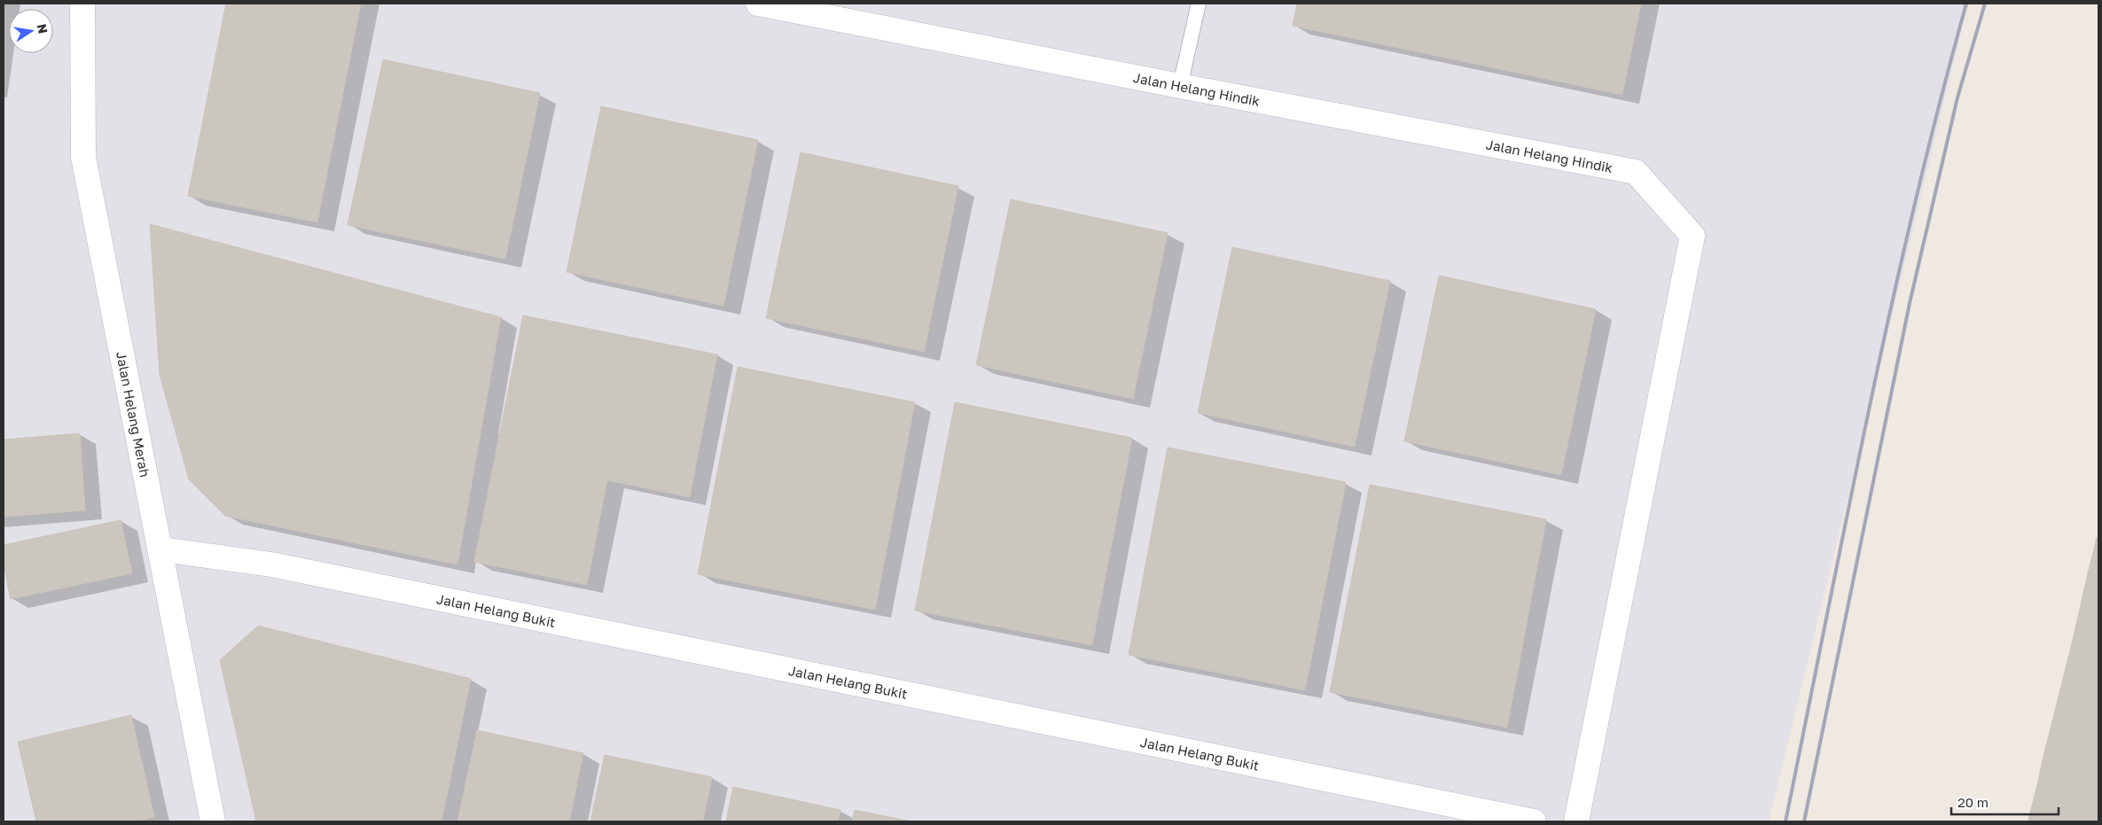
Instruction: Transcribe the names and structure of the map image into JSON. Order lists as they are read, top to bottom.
{
  "streets": {
    "street": ["Jalan Helang Hindik", "Jalan Helang Merah", "Jalan Helang Bukit"]
  },
  "crossings": [
    ["Jalan Helang Merah", "Jalan Helang Bukit"]
  ],
  "scale_bar": "20 m",
  "north": "right"
}
